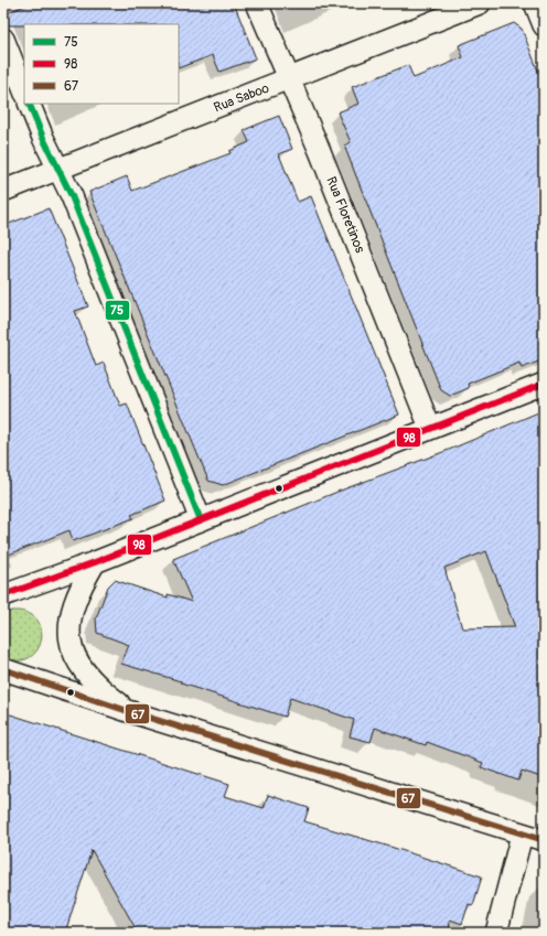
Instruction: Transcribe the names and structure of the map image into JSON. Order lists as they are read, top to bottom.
{
  "streets": {
    "street": ["Rua Saboo", "Rua Floretinos"]
  },
  "crossings": [
    ["Rua Saboo", "Rua Floretinos"]
  ],
  "lines": ["transit line 75", "transit line 98", "transit line 67"],
  "legend": ["75", "98", "67"]
}
